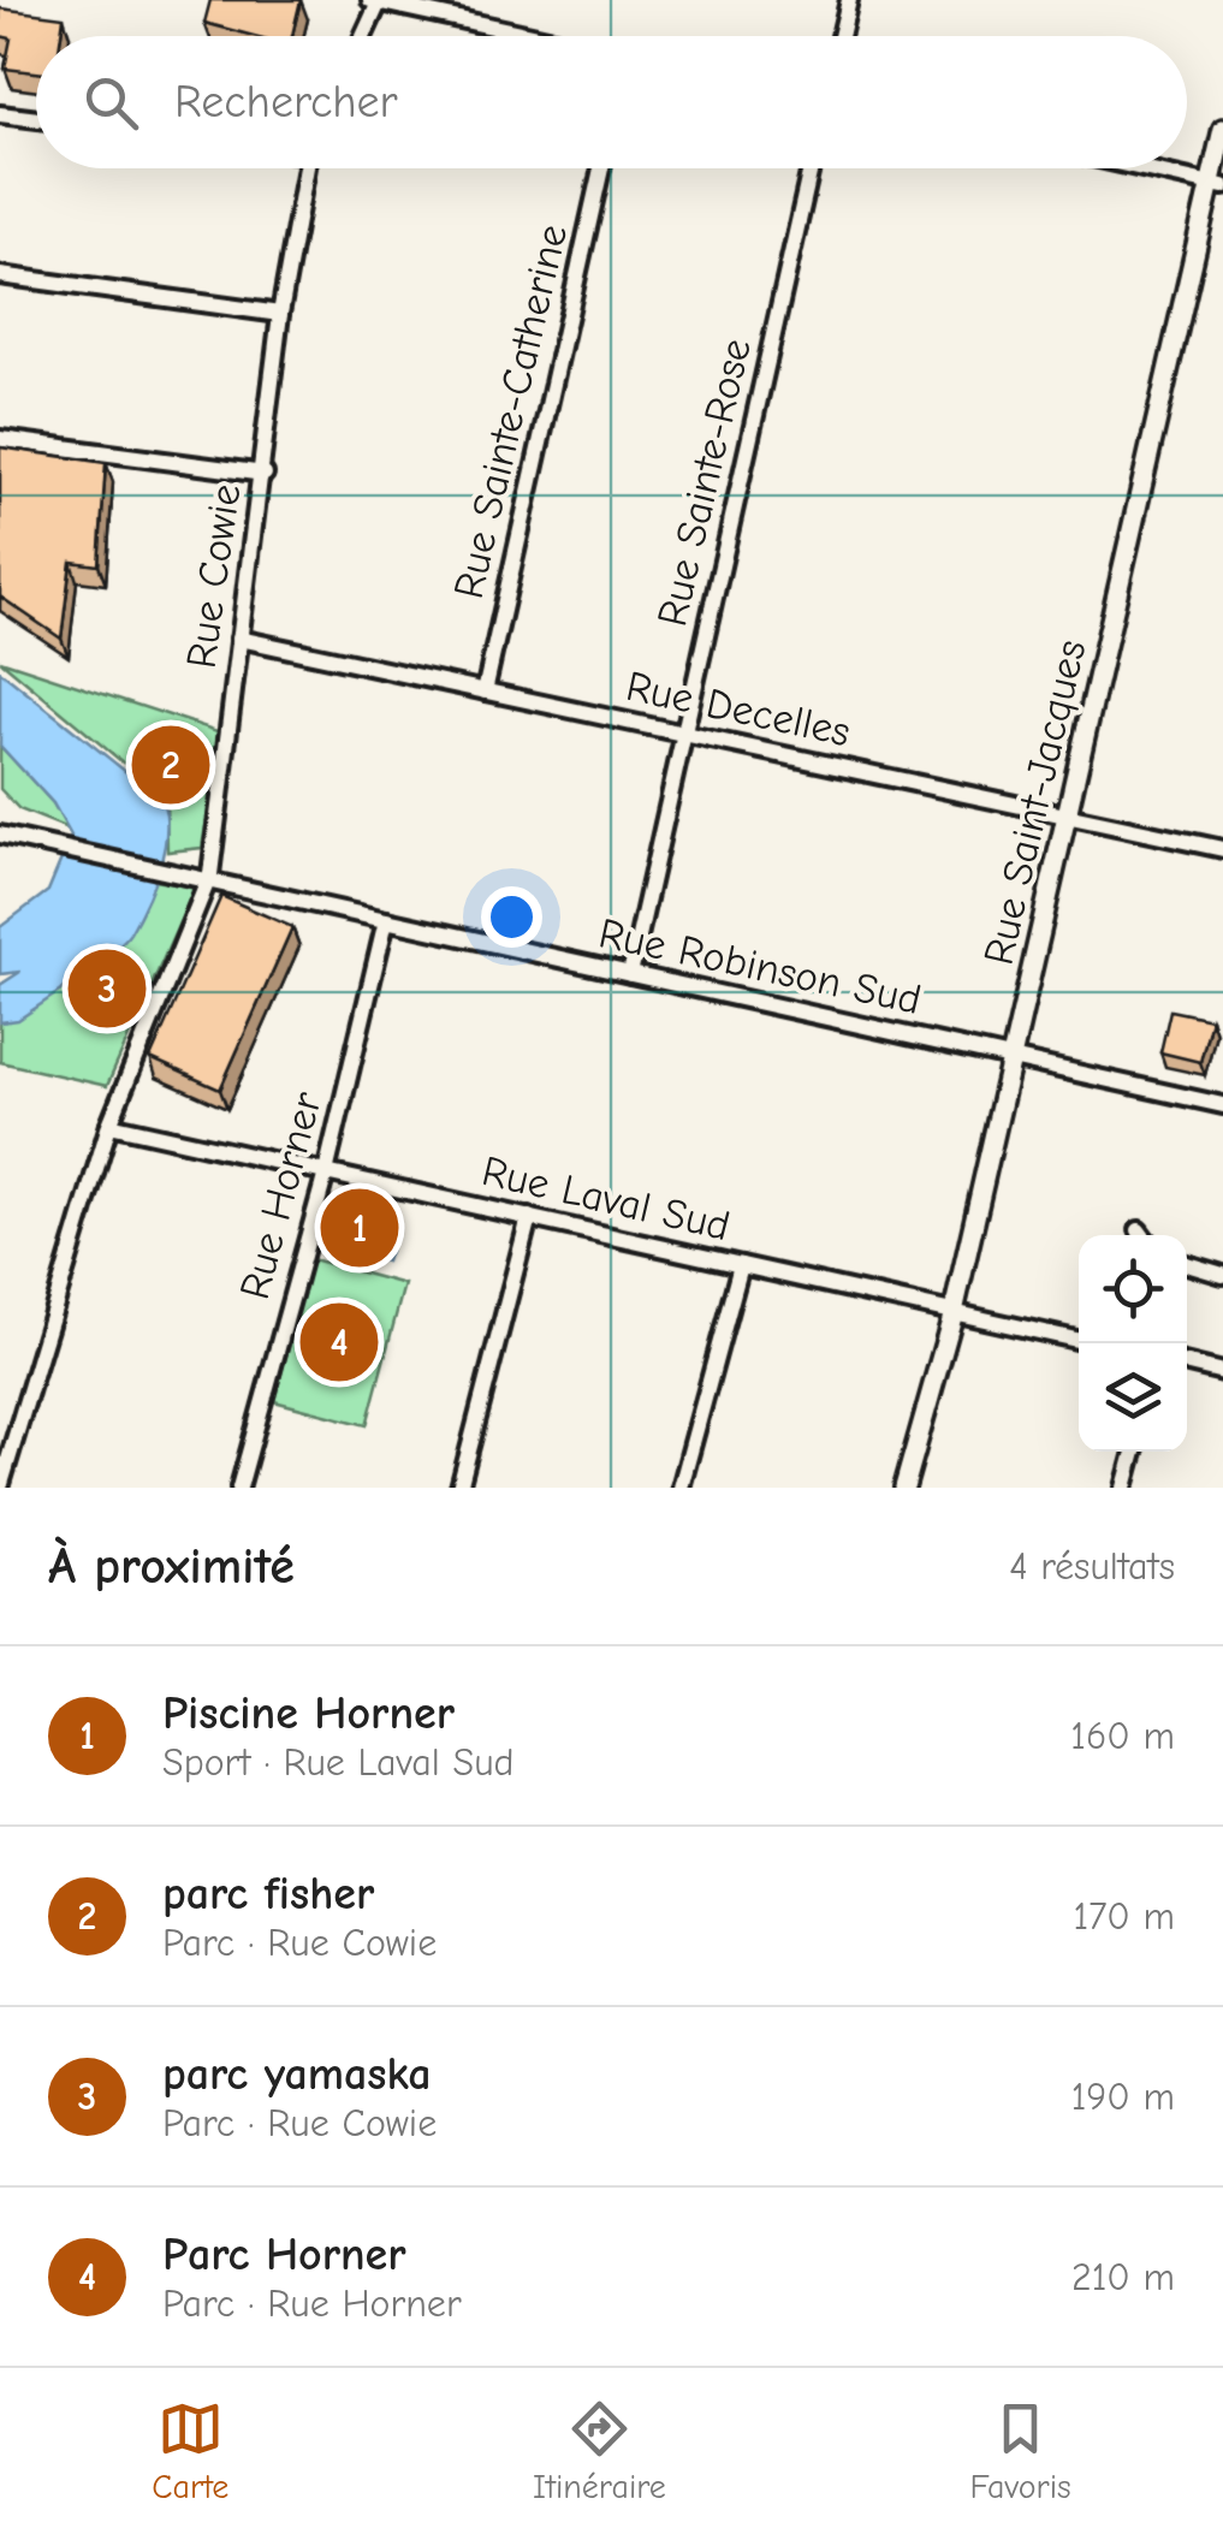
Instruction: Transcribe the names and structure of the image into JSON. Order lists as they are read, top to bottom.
{
  "streets": {
    "main road": ["Rue Saint-Jacques"],
    "street": [
      "Rue Sainte-Catherine",
      "Rue Sainte-Rose",
      "Rue Cowie",
      "Rue Decelles",
      "Rue Robinson Sud",
      "Rue Horner",
      "Rue Laval Sud"
    ]
  },
  "crossings": [
    ["Rue Sainte-Catherine", "Rue Decelles"],
    ["Rue Sainte-Rose", "Rue Decelles"],
    ["Rue Sainte-Rose", "Rue Robinson Sud"],
    ["Rue Cowie", "Rue Decelles"],
    ["Rue Cowie", "Rue Robinson Sud"],
    ["Rue Cowie", "Rue Laval Sud"],
    ["Rue Decelles", "Rue Saint-Jacques"],
    ["Rue Saint-Jacques", "Rue Robinson Sud"],
    ["Rue Saint-Jacques", "Rue Laval Sud"],
    ["Rue Robinson Sud", "Rue Horner"],
    ["Rue Horner", "Rue Laval Sud"]
  ],
  "page": {
    "search": "Rechercher",
    "pins": [
      "2",
      "3",
      "1",
      "4"
    ],
    "heading": ["À proximité", "4 résultats"],
    "list": [
      {
        "mark": "1",
        "name": "Piscine Horner",
        "note": "Sport · Rue Laval Sud",
        "value": "160 m"
      },
      {
        "mark": "2",
        "name": "parc fisher",
        "note": "Parc · Rue Cowie",
        "value": "170 m"
      },
      {
        "mark": "3",
        "name": "parc yamaska",
        "note": "Parc · Rue Cowie",
        "value": "190 m"
      },
      {
        "mark": "4",
        "name": "Parc Horner",
        "note": "Parc · Rue Horner",
        "value": "210 m"
      }
    ],
    "nav": ["Carte", "Itinéraire", "Favoris"]
  }
}
